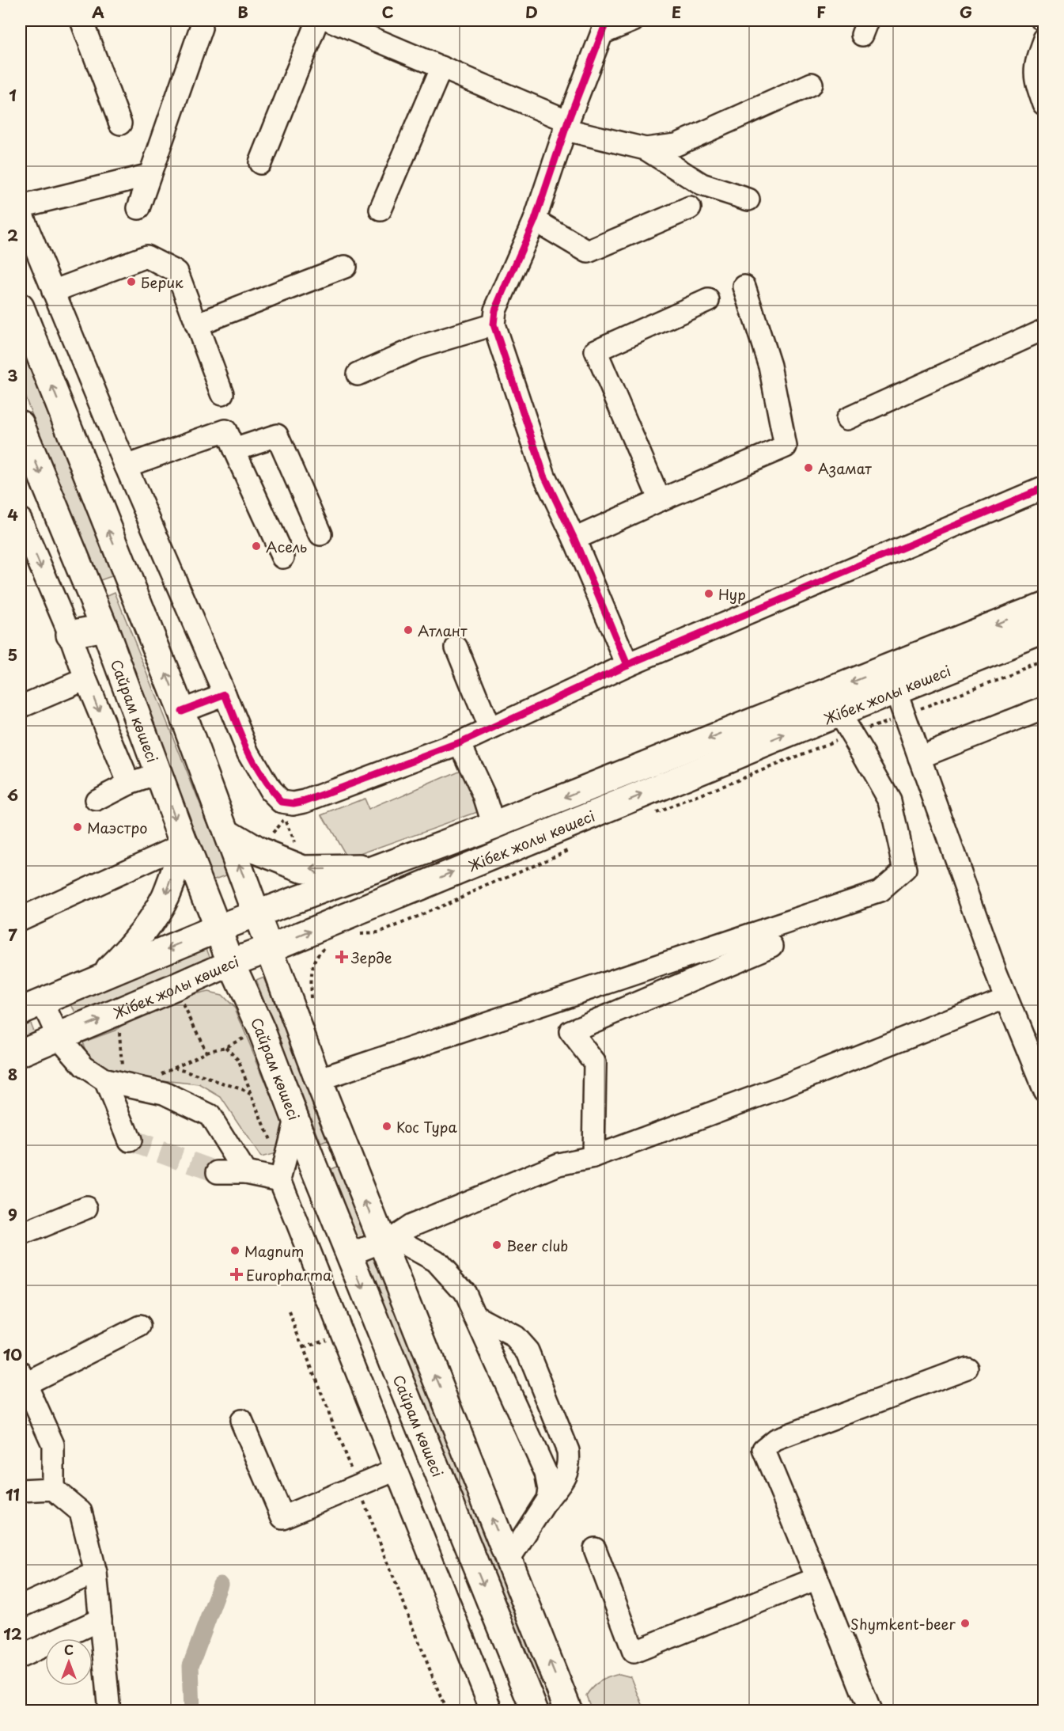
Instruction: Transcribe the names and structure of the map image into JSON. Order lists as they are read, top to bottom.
{
  "streets": {
    "main road": ["Жібек жолы көшесі", "Сайрам көшесі"]
  },
  "crossings": [
    ["Жібек жолы көшесі", "Сайрам көшесі"]
  ],
  "places": {
    "other": [
      "Берик",
      "Азамат",
      "Асель",
      "Нур",
      "Атлант",
      "Маэстро",
      "Кос Тура",
      "Beer club",
      "Magnum",
      "Shymkent-beer"
    ],
    "health": ["Зерде", "Europharma"]
  },
  "north": "top",
  "grid": {
    "columns": [
      "A",
      "B",
      "C",
      "D",
      "E",
      "F",
      "G"
    ],
    "rows": [
      "1",
      "2",
      "3",
      "4",
      "5",
      "6",
      "7",
      "8",
      "9",
      "10",
      "11",
      "12"
    ]
  }
}
